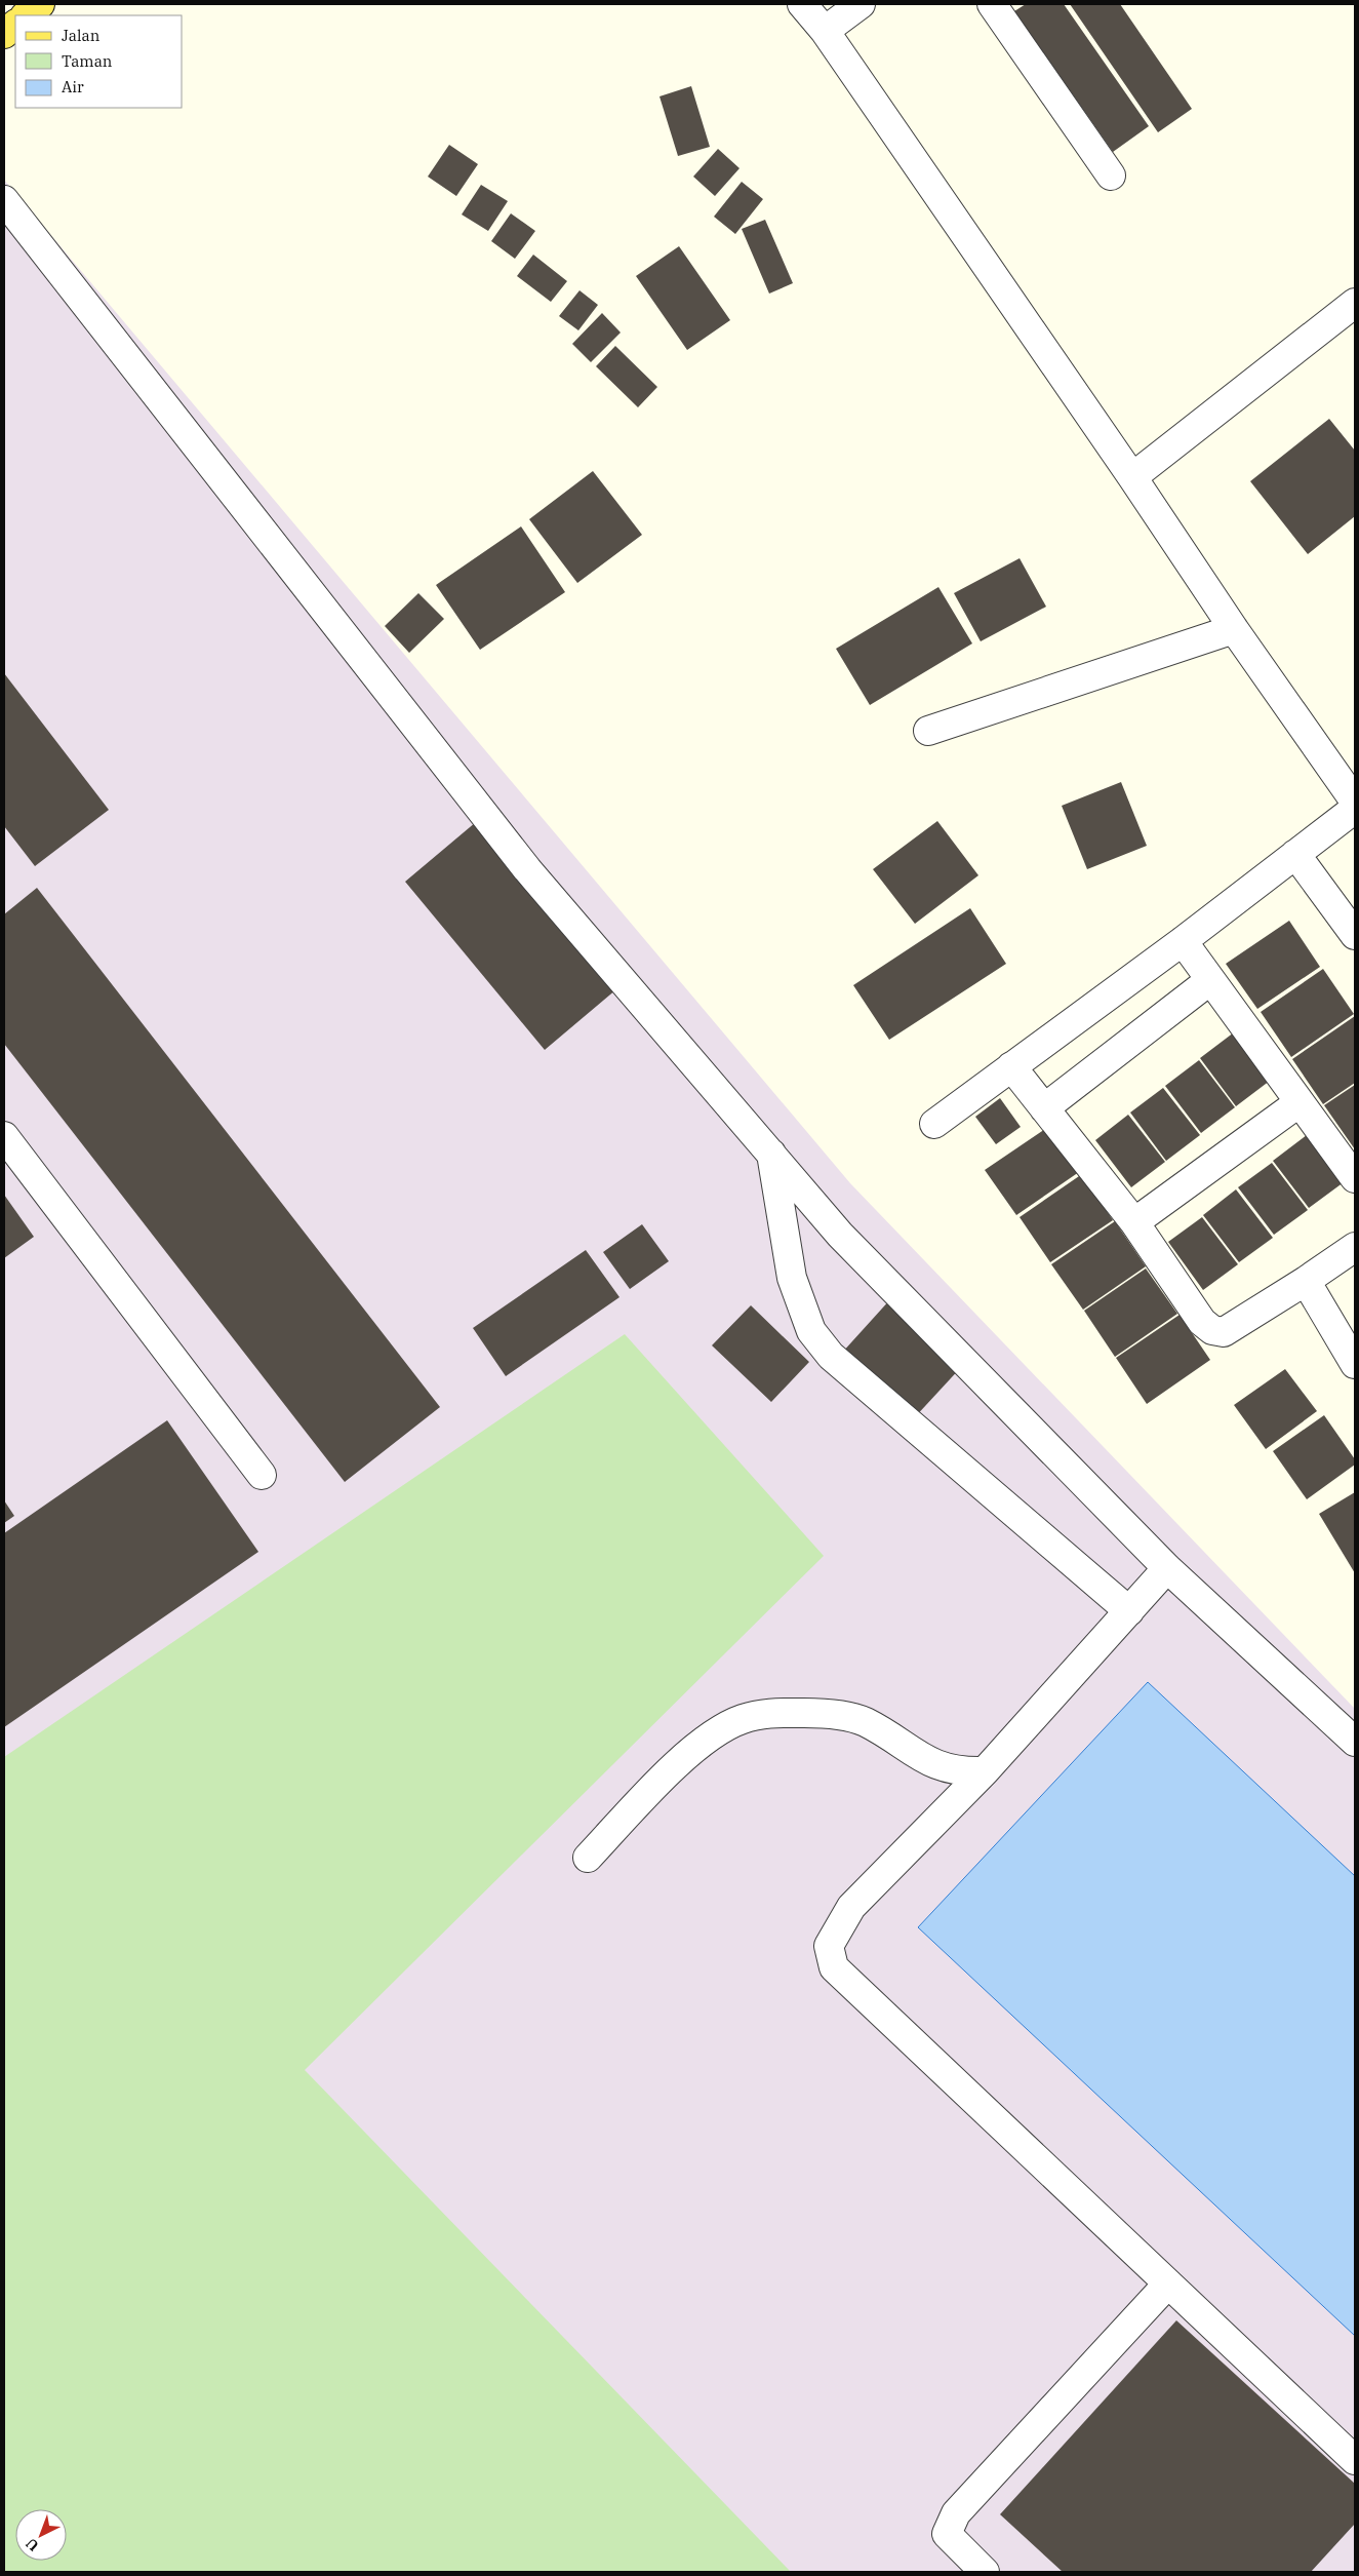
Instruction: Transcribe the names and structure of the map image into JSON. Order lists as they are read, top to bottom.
{
  "legend": ["Jalan", "Taman", "Air"],
  "north": "bottom left"
}
